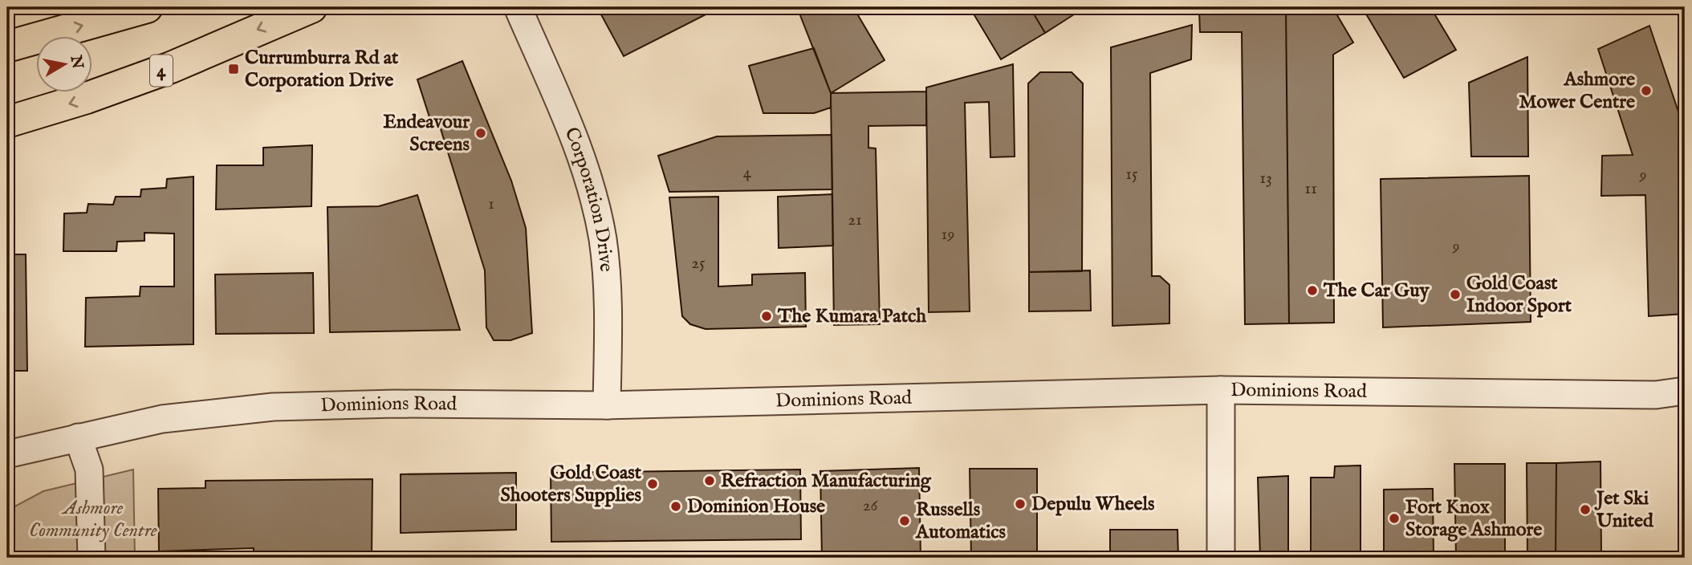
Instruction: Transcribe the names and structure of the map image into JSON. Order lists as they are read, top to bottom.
{
  "streets": {
    "main road": ["4"],
    "street": ["Corporation Drive", "Dominions Road"]
  },
  "crossings": [
    ["Corporation Drive", "Dominions Road"]
  ],
  "parks": ["Ashmore Community Centre"],
  "places": {
    "transit": ["Currumburra Rd at Corporation Drive"],
    "other": [
      "Ashmore Mower Centre",
      "Endeavour Screens",
      "The Car Guy",
      "Gold Coast Indoor Sport",
      "The Kumara Patch",
      "Refraction Manufacturing",
      "Gold Coast Shooters Supplies",
      "Depulu Wheels",
      "Dominion House",
      "Jet Ski United",
      "Fort Knox Storage Ashmore",
      "Russells Automatics"
    ]
  },
  "house_numbers": [
    "4",
    "15",
    "9",
    "13",
    "11",
    "1",
    "21",
    "19",
    "9",
    "25",
    "26"
  ],
  "north": "right"
}
